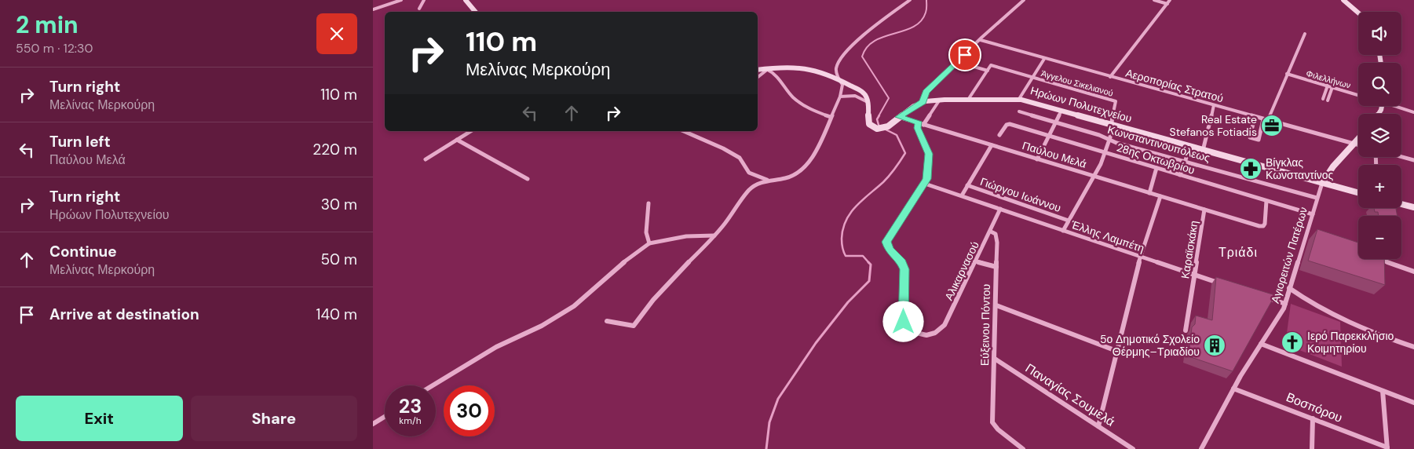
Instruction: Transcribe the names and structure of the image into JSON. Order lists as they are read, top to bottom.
{
  "streets": {
    "street": [
      "Φιλελλήνων",
      "Άγγελου Σικελιανού",
      "Αεροπορίας Στρατού",
      "Ηρώων Πολυτεχνείου",
      "Κωνσταντινουπόλεως",
      "Παύλου Μελά",
      "28ης Οκτωβρίου",
      "Γιώργου Ιωάννου",
      "Έλλης Λαμπέτη",
      "Καραϊσκάκη",
      "Αγιορειτών Πατέρων",
      "Αλικαρνασού",
      "Εύξεινου Πόντου",
      "Παναγίας Σουμελά",
      "Βοσπόρου"
    ]
  },
  "crossings": [
    ["Άγγελου Σικελιανού", "Ηρώων Πολυτεχνείου"],
    ["Αεροπορίας Στρατού", "Αγιορειτών Πατέρων"],
    ["Ηρώων Πολυτεχνείου", "Παύλου Μελά"],
    ["Ηρώων Πολυτεχνείου", "Αγιορειτών Πατέρων"],
    ["Κωνσταντινουπόλεως", "Αγιορειτών Πατέρων"],
    ["Παύλου Μελά", "Καραϊσκάκη"],
    ["28ης Οκτωβρίου", "Καραϊσκάκη"],
    ["28ης Οκτωβρίου", "Αγιορειτών Πατέρων"],
    ["Έλλης Λαμπέτη", "Καραϊσκάκη"],
    ["Έλλης Λαμπέτη", "Αλικαρνασού"],
    ["Αγιορειτών Πατέρων", "Βοσπόρου"],
    ["Αλικαρνασού", "Εύξεινου Πόντου"],
    ["Εύξεινου Πόντου", "Παναγίας Σουμελά"]
  ],
  "districts": ["Τριάδι"],
  "places": {
    "office": ["Real Estate Stefanos Fotiadis"],
    "pharmacy": ["Βίγκλας Κωνσταντίνος"],
    "church": ["Ιερό Παρεκκλήσιο Κοιμητηρίου"],
    "building": ["5ο Δημοτικό Σχολείο Θέρμης–Τριαδίου"]
  },
  "page": {
    "heading": ["2 min", "550 m · 12:30"],
    "map_buttons": ["+", "−"],
    "turn": ["110 m", "Μελίνας Μερκούρη"],
    "list": [
      {
        "name": "Turn right",
        "note": "Μελίνας Μερκούρη",
        "value": "110 m"
      },
      {
        "name": "Turn left",
        "note": "Παύλου Μελά",
        "value": "220 m"
      },
      {
        "name": "Turn right",
        "note": "Ηρώων Πολυτεχνείου",
        "value": "30 m"
      },
      {
        "name": "Continue",
        "note": "Μελίνας Μερκούρη",
        "value": "50 m"
      },
      {
        "name": "Arrive at destination",
        "value": "140 m"
      }
    ],
    "speed": "23 km/h",
    "limit": "30",
    "buttons": ["Exit", "Share"]
  }
}
